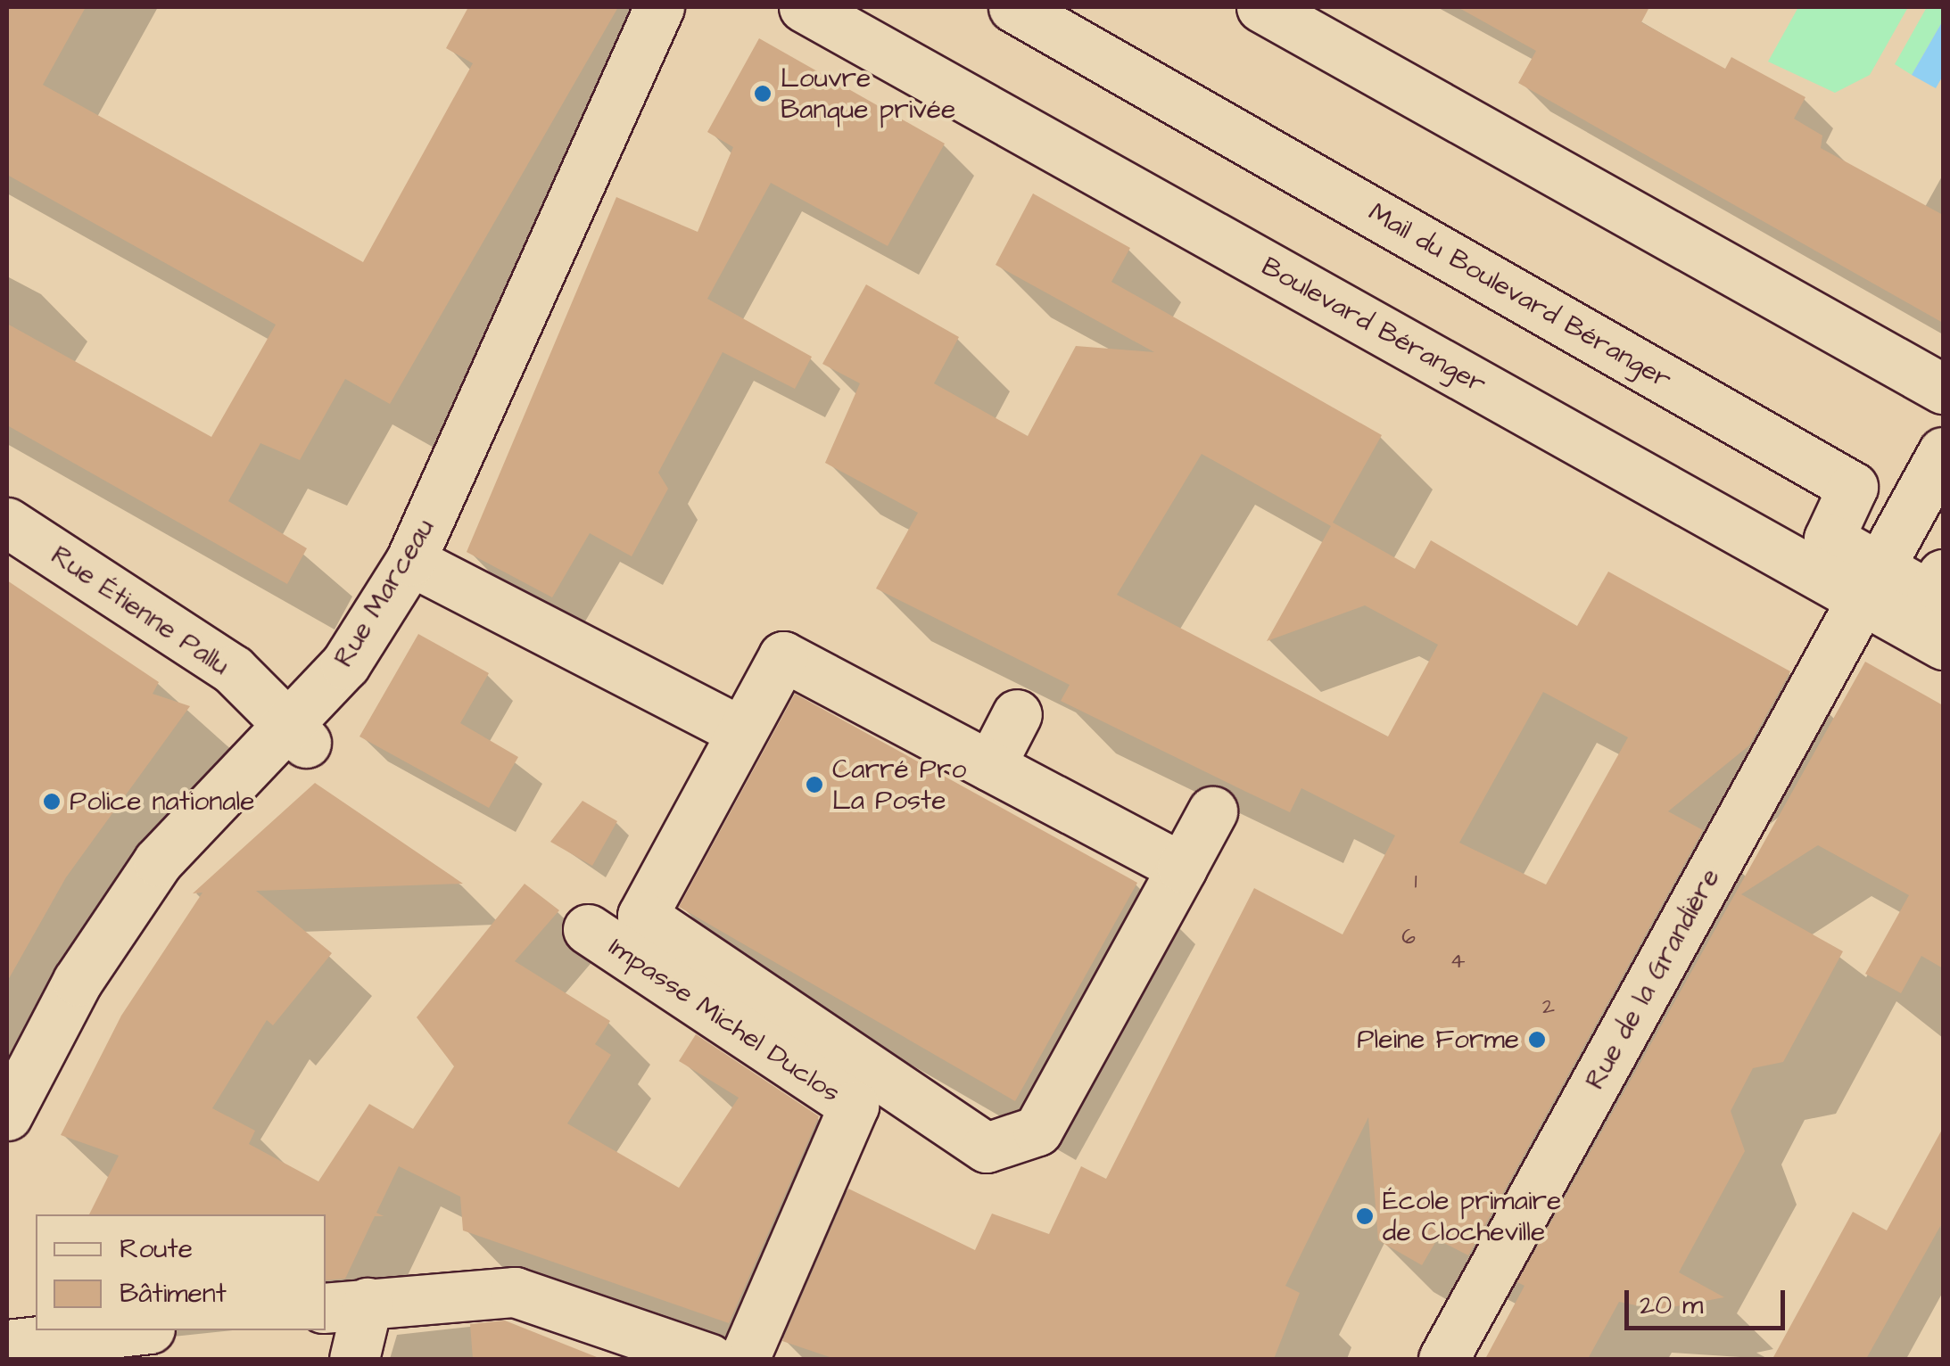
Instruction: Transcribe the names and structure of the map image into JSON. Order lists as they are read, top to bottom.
{
  "streets": {
    "street": [
      "Mail du Boulevard Béranger",
      "Boulevard Béranger",
      "Rue Marceau",
      "Rue Étienne Pallu",
      "Rue de la Grandière",
      "Impasse Michel Duclos"
    ]
  },
  "crossings": [
    ["Mail du Boulevard Béranger", "Boulevard Béranger"],
    ["Mail du Boulevard Béranger", "Rue de la Grandière"],
    ["Boulevard Béranger", "Rue de la Grandière"],
    ["Rue Marceau", "Rue Étienne Pallu"]
  ],
  "places": [
    "Louvre Banque privée",
    "Carré Pro La Poste",
    "Police nationale",
    "Pleine Forme",
    "École primaire de Clocheville"
  ],
  "house_numbers": [
    "1",
    "6",
    "4",
    "2"
  ],
  "legend": ["Route", "Bâtiment"],
  "scale_bar": "20 m"
}
